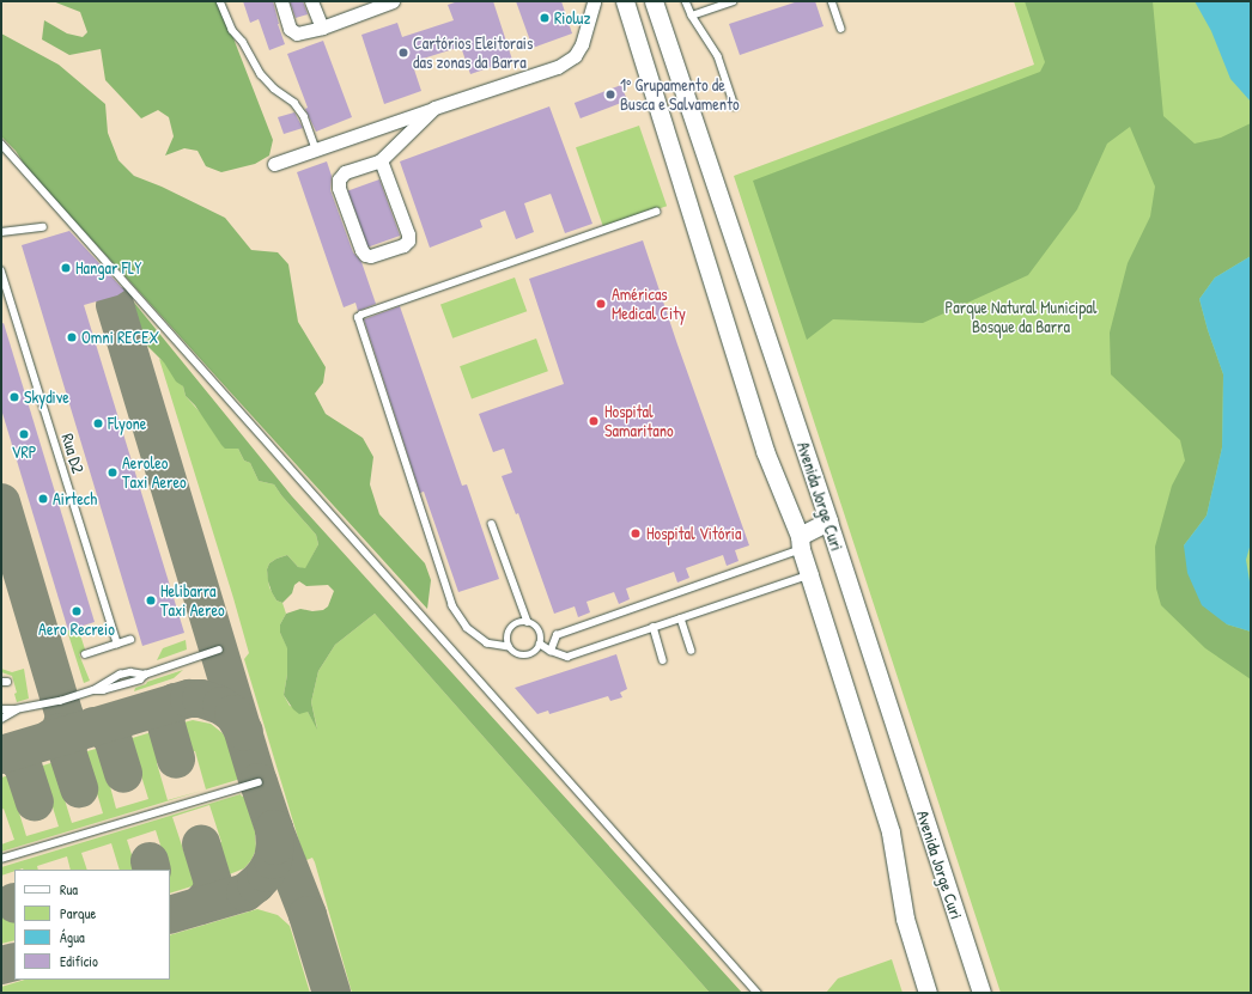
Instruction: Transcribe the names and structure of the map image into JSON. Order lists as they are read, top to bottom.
{
  "streets": {
    "street": ["Avenida Jorge Curi"],
    "lane": ["Rua D2"]
  },
  "parks": ["Parque Natural Municipal Bosque da Barra"],
  "places": [
    "Rioluz",
    "Cartórios Eleitorais das zonas da Barra",
    "1º Grupamento de Busca e Salvamento",
    "Hangar FLY",
    "Américas Medical City",
    "Omni RECEX",
    "Skydive",
    "Hospital Samaritano",
    "Flyone",
    "VRP",
    "Aeroleo Taxi Aereo",
    "Airtech",
    "Hospital Vitória",
    "Helibarra Taxi Aereo",
    "Aero Recreio"
  ],
  "legend": [
    "Rua",
    "Parque",
    "Água",
    "Edifício"
  ]
}
